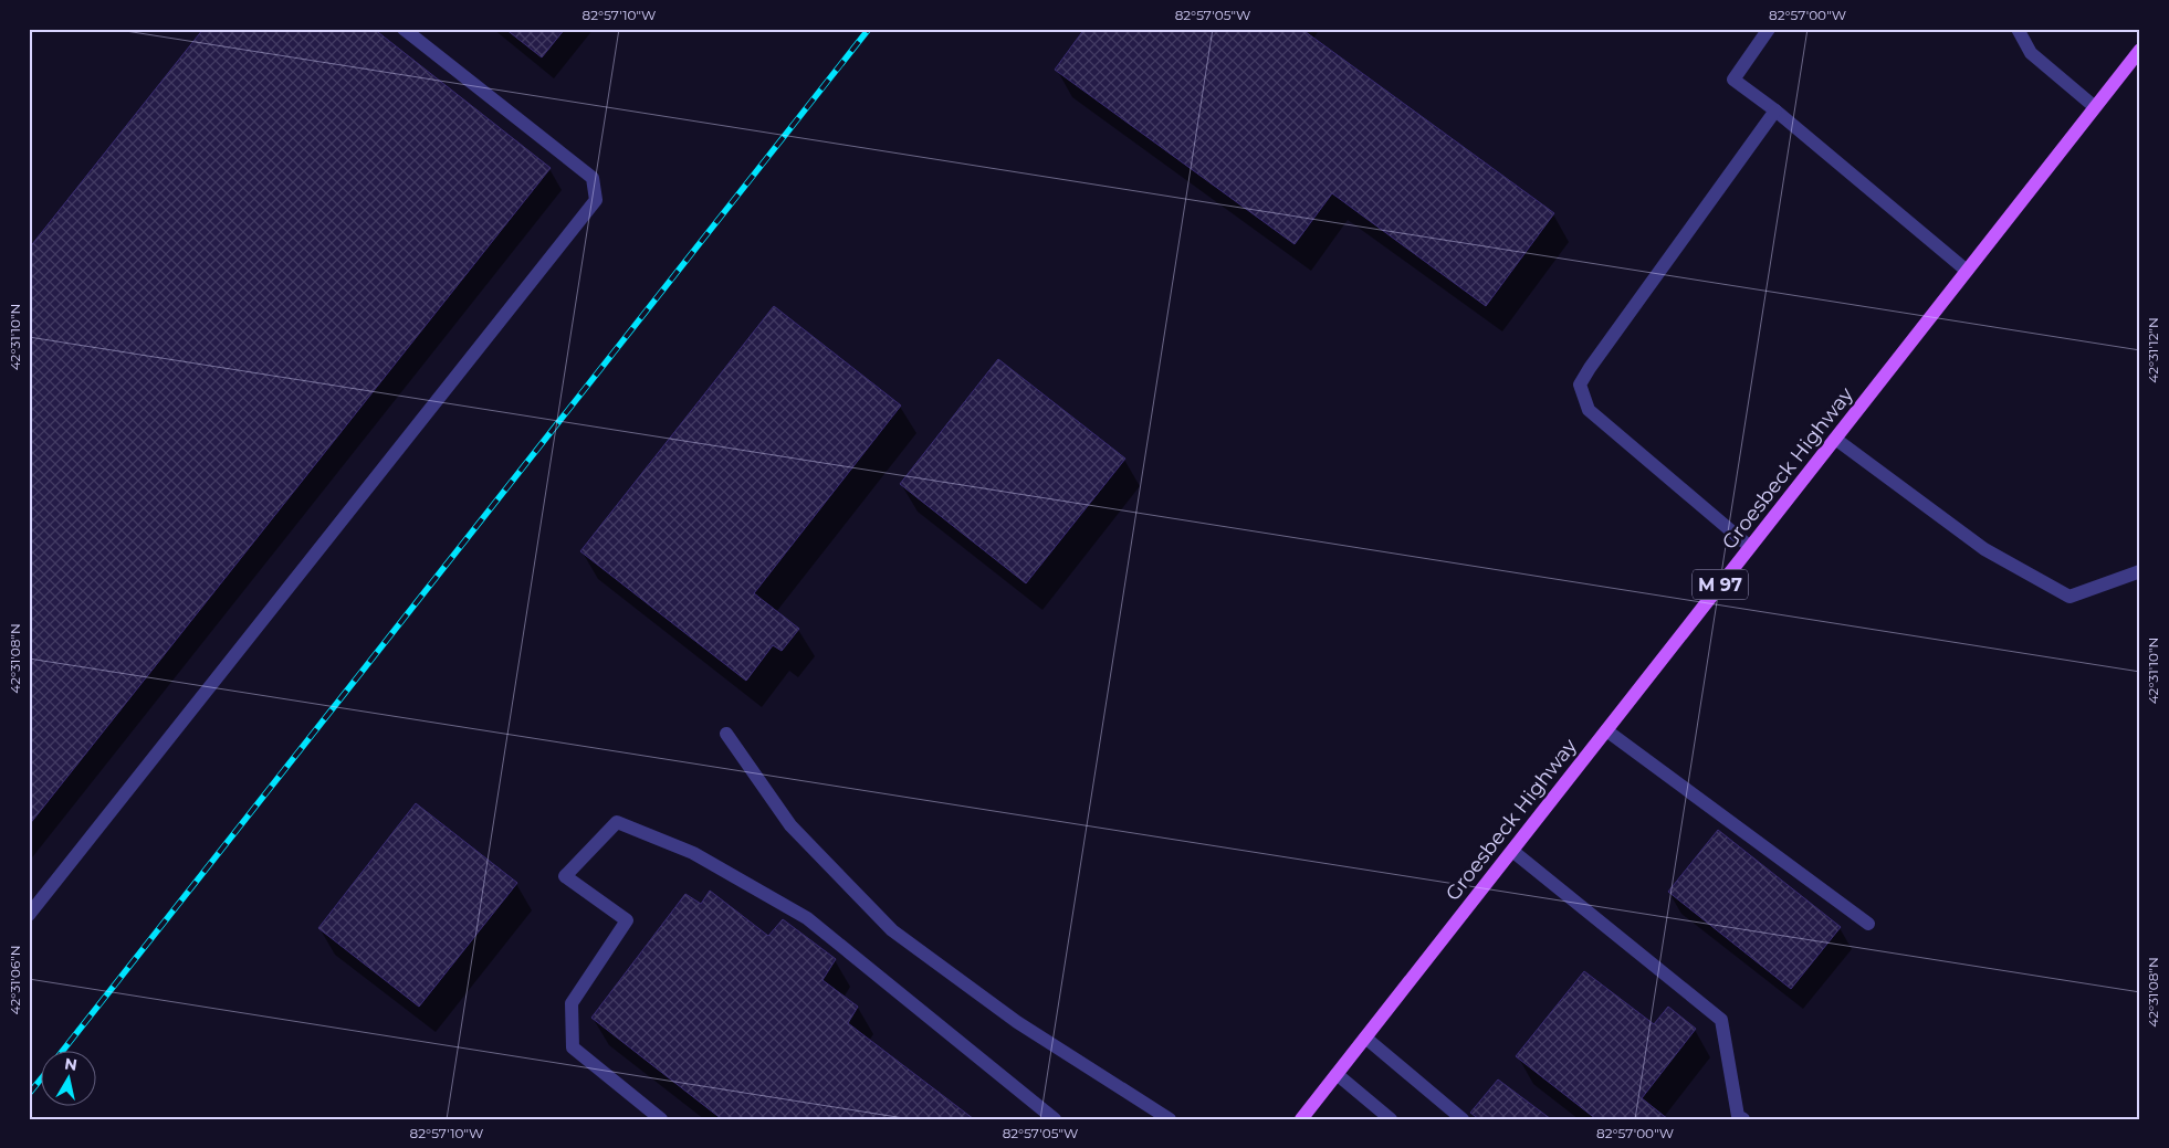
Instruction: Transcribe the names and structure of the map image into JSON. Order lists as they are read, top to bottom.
{
  "streets": {
    "main road": ["Groesbeck Highway", "M 97"]
  },
  "north": "top",
  "coordinates": [
    "82°57'10\"W",
    "82°57'05\"W",
    "82°57'00\"W",
    "42°31'10\"N",
    "42°31'12\"N",
    "42°31'08\"N",
    "42°31'06\"N"
  ]
}
